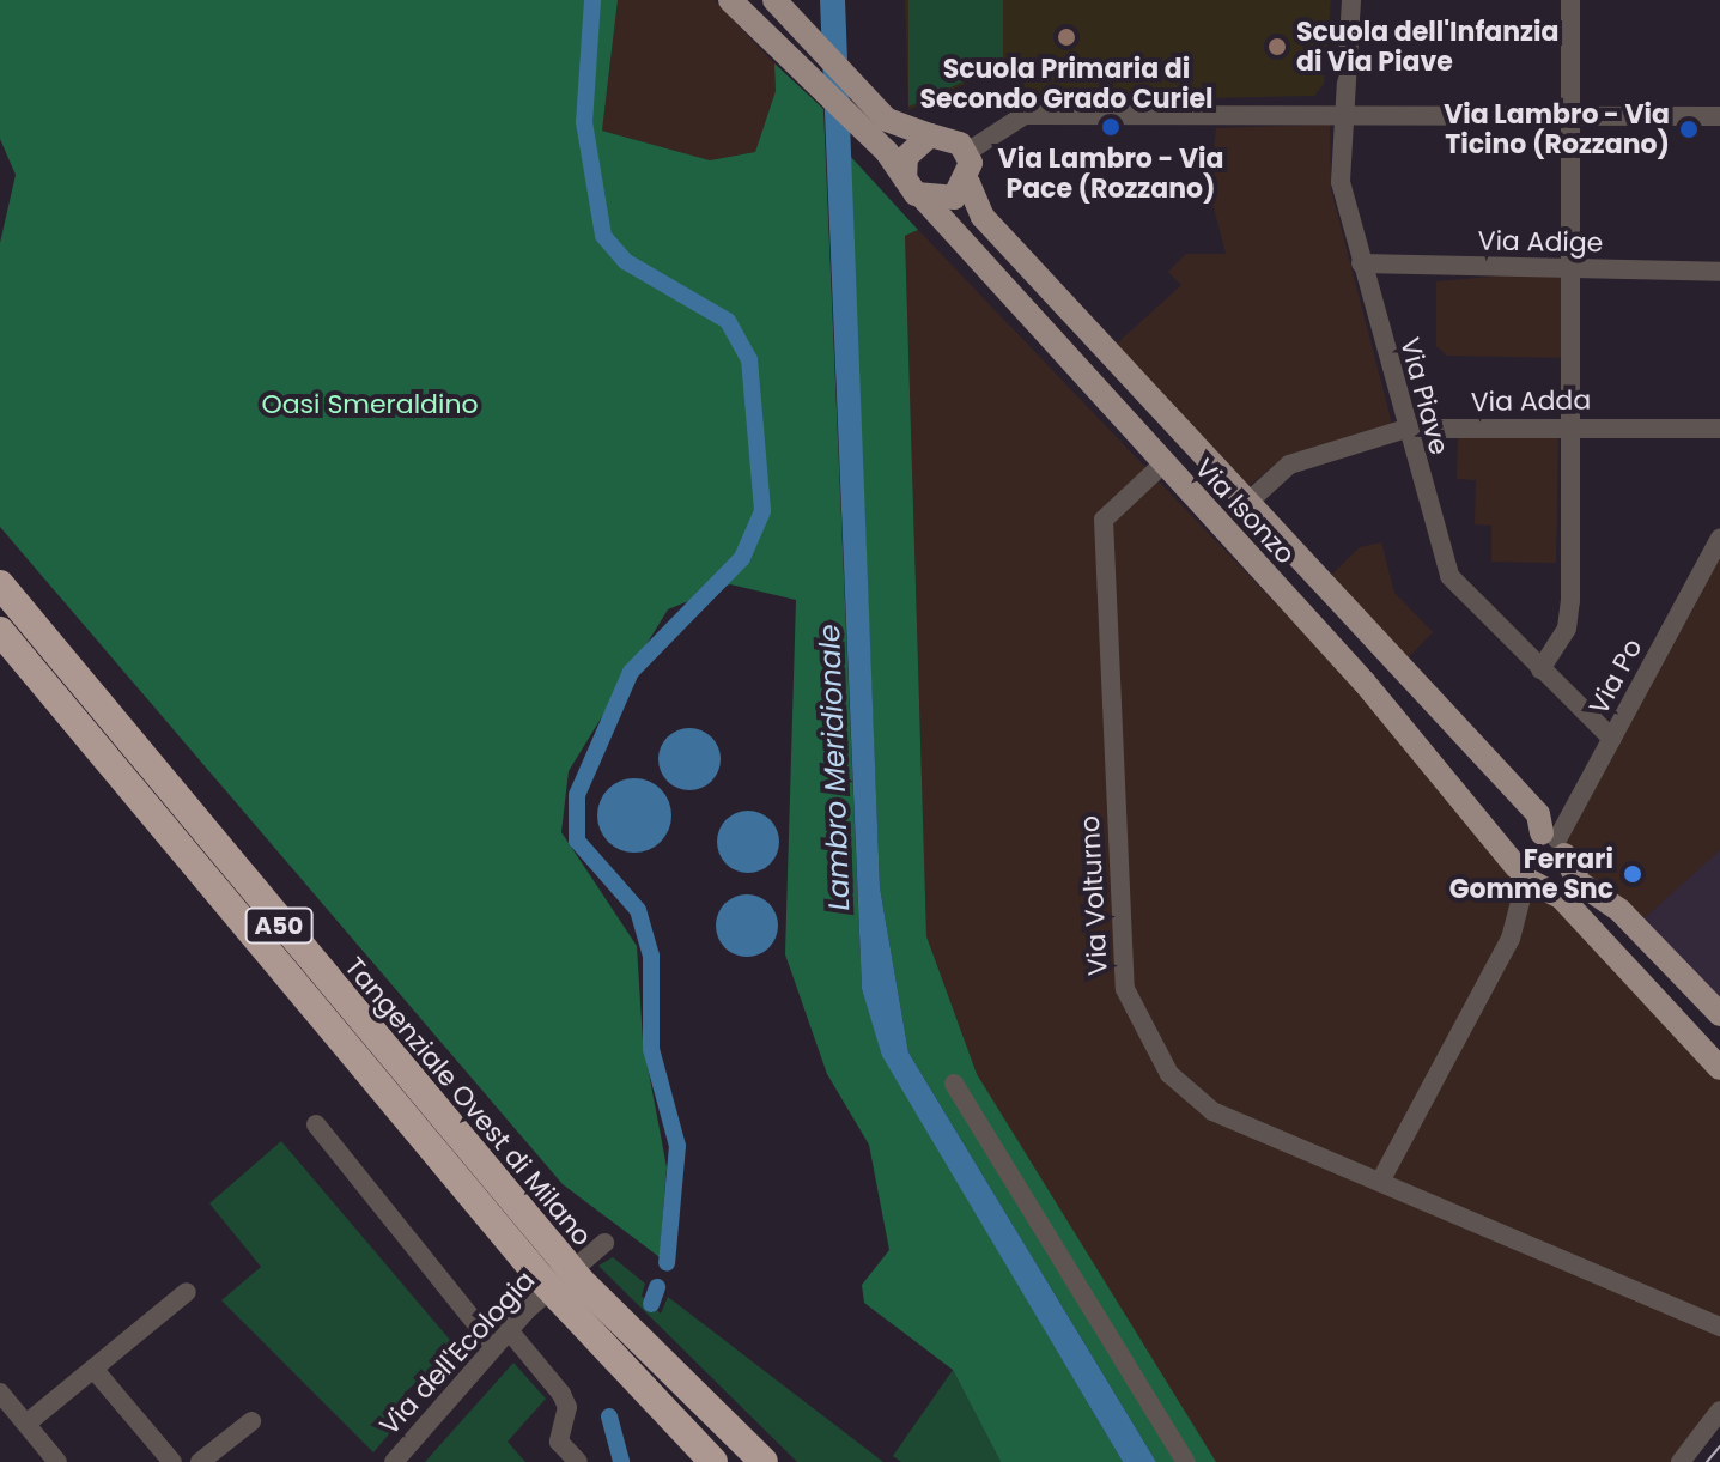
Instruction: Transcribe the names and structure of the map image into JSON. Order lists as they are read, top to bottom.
{
  "streets": {
    "highway": ["A50", "Tangenziale Ovest di Milano"],
    "main road": ["Via Isonzo"],
    "street": [
      "Via Adige",
      "Via Piave",
      "Via Adda",
      "Via Po",
      "Via Volturno",
      "Via dell'Ecologia"
    ]
  },
  "crossings": [
    ["Via Adige", "Via Piave"],
    ["Via Piave", "Via Adda"],
    ["Via Piave", "Via Po"],
    ["Via Adda", "Via Isonzo"],
    ["Via Isonzo", "Via Po"],
    ["Via Isonzo", "Via Volturno"]
  ],
  "water": ["Lambro Meridionale"],
  "parks": ["Oasi Smeraldino"],
  "places": [
    "Scuola Primaria di Secondo Grado Curiel",
    "Scuola dell'Infanzia di Via Piave",
    "Via Lambro - Via Pace (Rozzano)",
    "Via Lambro - Via Ticino (Rozzano)",
    "Ferrari Gomme Snc"
  ]
}
